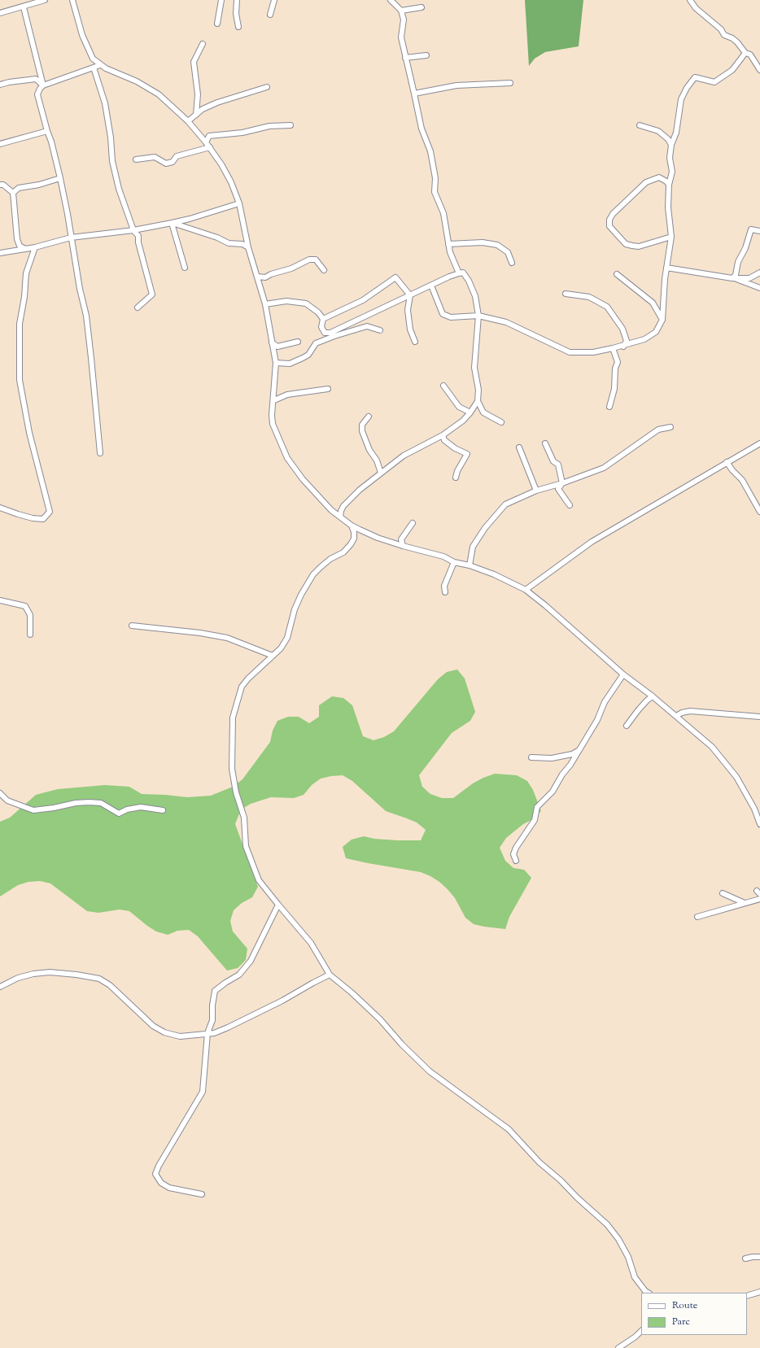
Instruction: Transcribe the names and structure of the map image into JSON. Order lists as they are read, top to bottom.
{
  "legend": ["Route", "Parc"]
}
